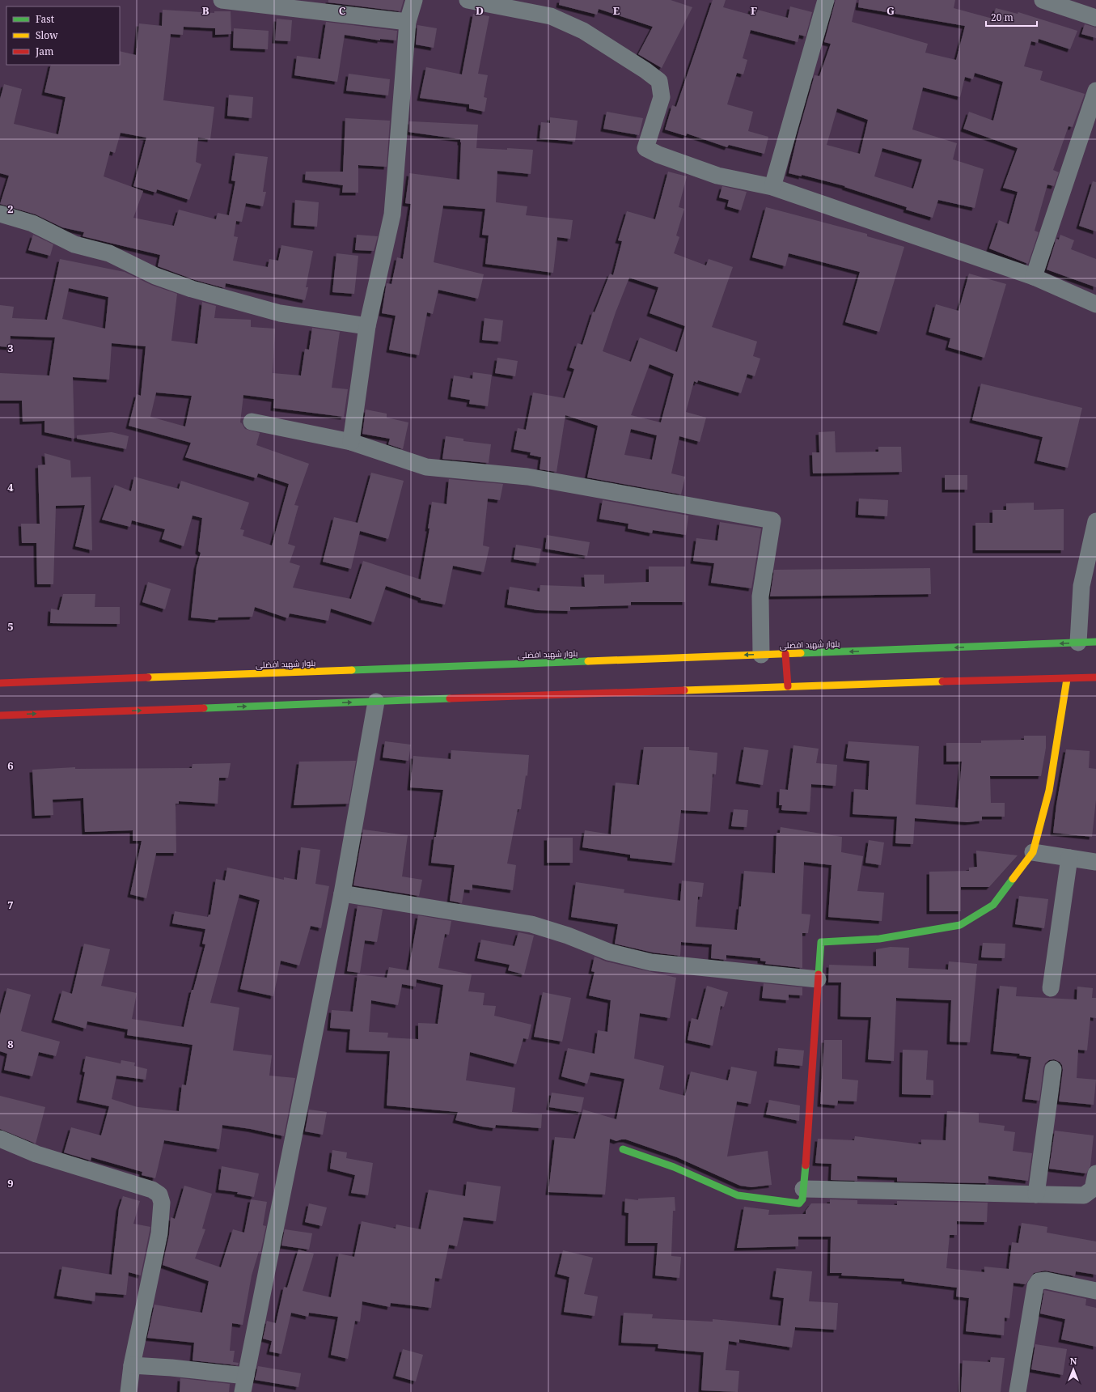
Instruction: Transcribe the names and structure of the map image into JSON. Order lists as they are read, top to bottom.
{
  "streets": {
    "main road": ["بلوار شهید افضلی"]
  },
  "legend": ["Fast", "Slow", "Jam"],
  "scale_bar": "20 m",
  "north": "top",
  "grid": {
    "columns": [
      "B",
      "C",
      "D",
      "E",
      "F",
      "G"
    ],
    "rows": [
      "2",
      "3",
      "4",
      "5",
      "6",
      "7",
      "8",
      "9"
    ]
  }
}
